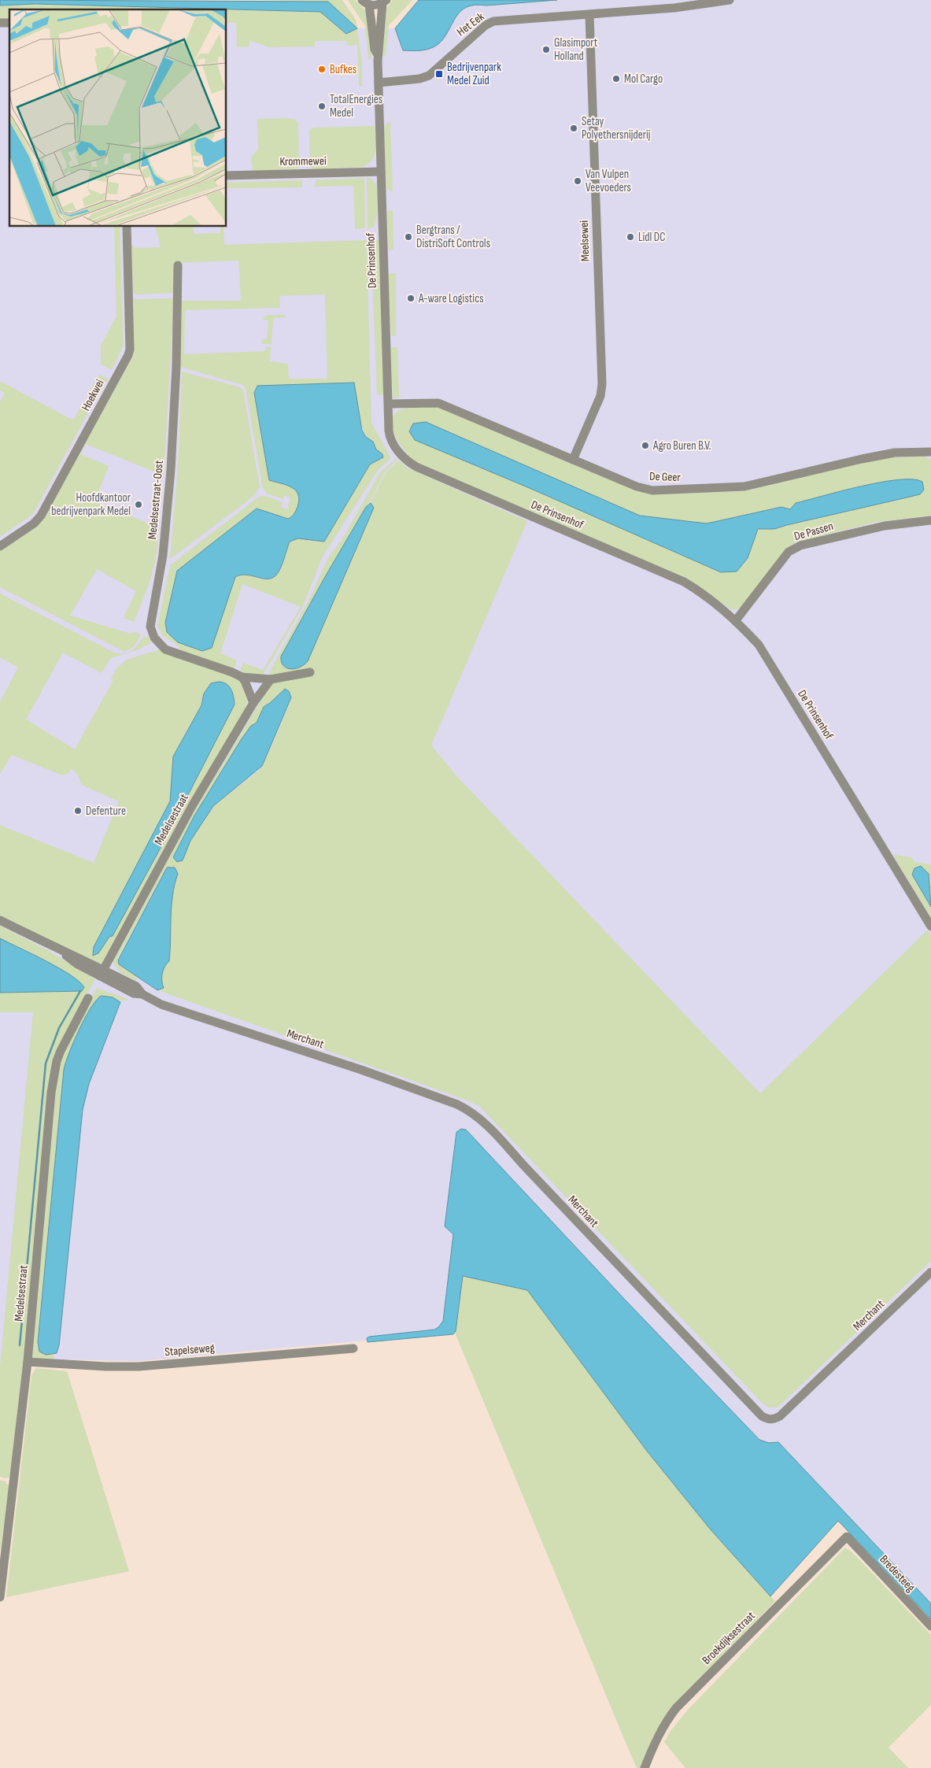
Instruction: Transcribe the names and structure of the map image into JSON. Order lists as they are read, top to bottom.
{
  "streets": {
    "street": [
      "Het Eek",
      "Krommewei",
      "Meelsewei",
      "De Prinsenhof",
      "Hoekwei",
      "De Geer",
      "Medelsestraat-Oost",
      "De Passen",
      "Medelsestraat",
      "Merchant",
      "Stapelseweg",
      "Bredesteeg",
      "Broekdijksestraat"
    ]
  },
  "crossings": [
    ["Het Eek", "Meelsewei"],
    ["Het Eek", "De Prinsenhof"],
    ["Krommewei", "De Prinsenhof"],
    ["Meelsewei", "De Geer"],
    ["De Prinsenhof", "De Geer"],
    ["De Prinsenhof", "De Passen"],
    ["Medelsestraat-Oost", "Medelsestraat"],
    ["Medelsestraat", "Merchant"],
    ["Medelsestraat", "Stapelseweg"],
    ["Bredesteeg", "Broekdijksestraat"]
  ],
  "places": {
    "other": [
      "Glasimport Holland",
      "Bufkes",
      "Mol Cargo",
      "TotalEnergies Medel",
      "Setay Polyethersnijderij",
      "Van Vulpen Veevoeders",
      "Bergtrans / DistriSoft Controls",
      "Lidl DC",
      "A-ware Logistics",
      "Agro Buren B.V.",
      "Hoofdkantoor bedrijvenpark Medel",
      "Defenture"
    ],
    "transit": ["Bedrijvenpark Medel Zuid"]
  }
}
